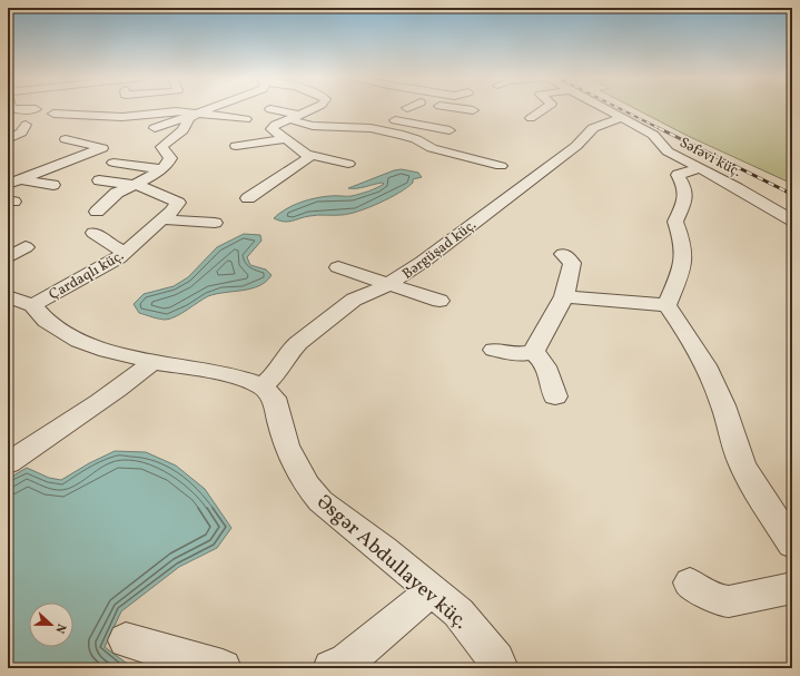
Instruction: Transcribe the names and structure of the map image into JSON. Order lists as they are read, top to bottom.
{
  "streets": {
    "street": [
      "Səfəvi küç.",
      "Bərgüşad küç.",
      "Çardaqlı küç.",
      "Əsgər Abdullayev küç."
    ]
  },
  "crossings": [
    ["Səfəvi küç.", "Bərgüşad küç."],
    ["Bərgüşad küç.", "Əsgər Abdullayev küç."]
  ],
  "north": "right"
}
